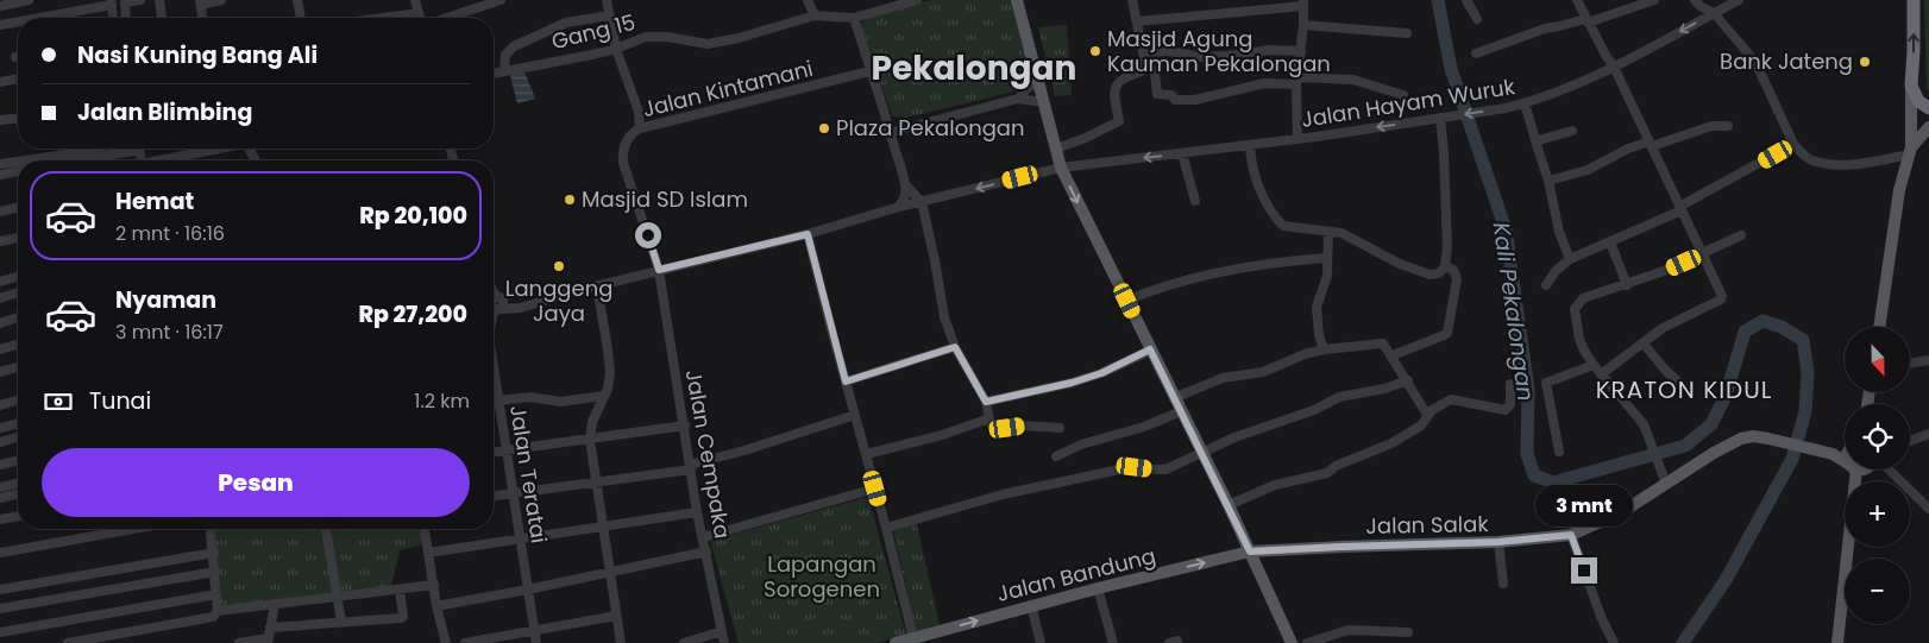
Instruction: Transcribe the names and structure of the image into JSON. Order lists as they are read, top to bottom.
{
  "streets": {
    "main road": ["Jalan Salak", "Jalan Bandung"],
    "street": [
      "Gang 15",
      "Jalan Kintamani",
      "Jalan Hayam Wuruk",
      "Jalan Cempaka",
      "Jalan Teratai"
    ]
  },
  "crossings": [
    ["Jalan Kintamani", "Jalan Hayam Wuruk"],
    ["Jalan Kintamani", "Jalan Cempaka"],
    ["Jalan Hayam Wuruk", "Jalan Cempaka"],
    ["Jalan Salak", "Jalan Bandung"]
  ],
  "one_way": ["Jalan Bandung"],
  "districts": ["Pekalongan", "KRATON KIDUL"],
  "water": ["Kali Pekalongan"],
  "parks": ["Lapangan Sorogenen"],
  "places": [
    "Masjid Agung Kauman Pekalongan",
    "Bank Jateng",
    "Plaza Pekalongan",
    "Masjid SD Islam",
    "Langgeng Jaya"
  ],
  "north": "bottom",
  "page": {
    "banner": ["Nasi Kuning Bang Ali", "Jalan Blimbing"],
    "list": [
      {
        "name": "Hemat",
        "note": "2 mnt · 16:16",
        "value": "Rp 20,100"
      },
      {
        "name": "Nyaman",
        "note": "3 mnt · 16:17",
        "value": "Rp 27,200"
      }
    ],
    "map_buttons": ["+", "−"],
    "pay": ["Tunai", "1.2 km"],
    "buttons": "Pesan",
    "bubble": "3 mnt"
  }
}
